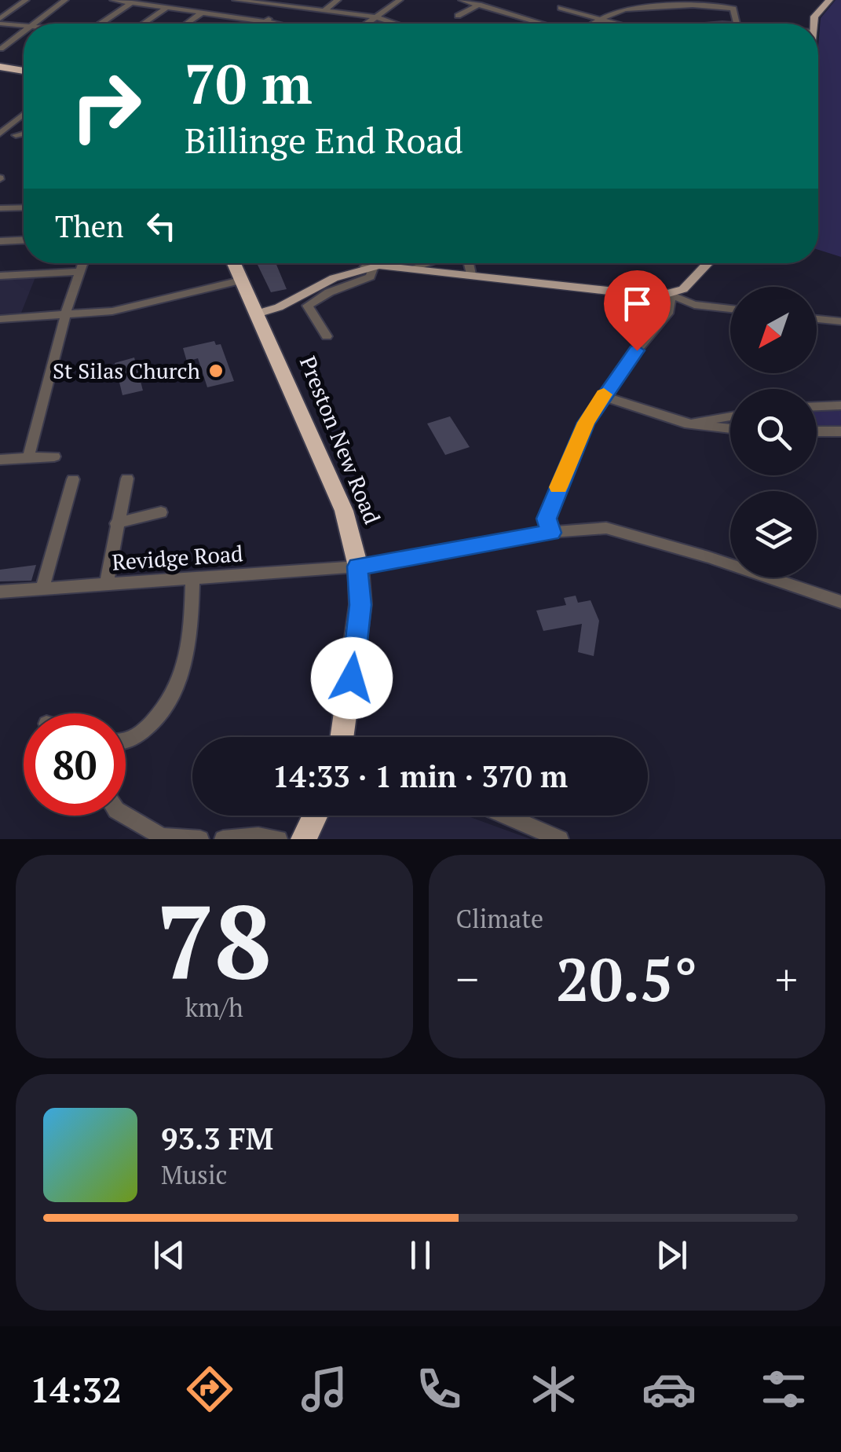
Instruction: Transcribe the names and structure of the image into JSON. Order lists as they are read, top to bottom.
{
  "streets": {
    "highway": ["Preston New Road"],
    "street": ["Revidge Road"]
  },
  "crossings": [
    ["Preston New Road", "Revidge Road"]
  ],
  "places": ["St Silas Church"],
  "north": "bottom left",
  "page": {
    "turn": ["70 m", "Billinge End Road"],
    "then": "Then",
    "limit": "80",
    "trip": "14:33 · 1 min · 370 m",
    "tile": [
      ["78", "km/h"],
      "Climate"
    ],
    "heat": ["−", "20.5°", "+"],
    "song": ["93.3 FM", "Music"],
    "tabs": "14:32"
  }
}
